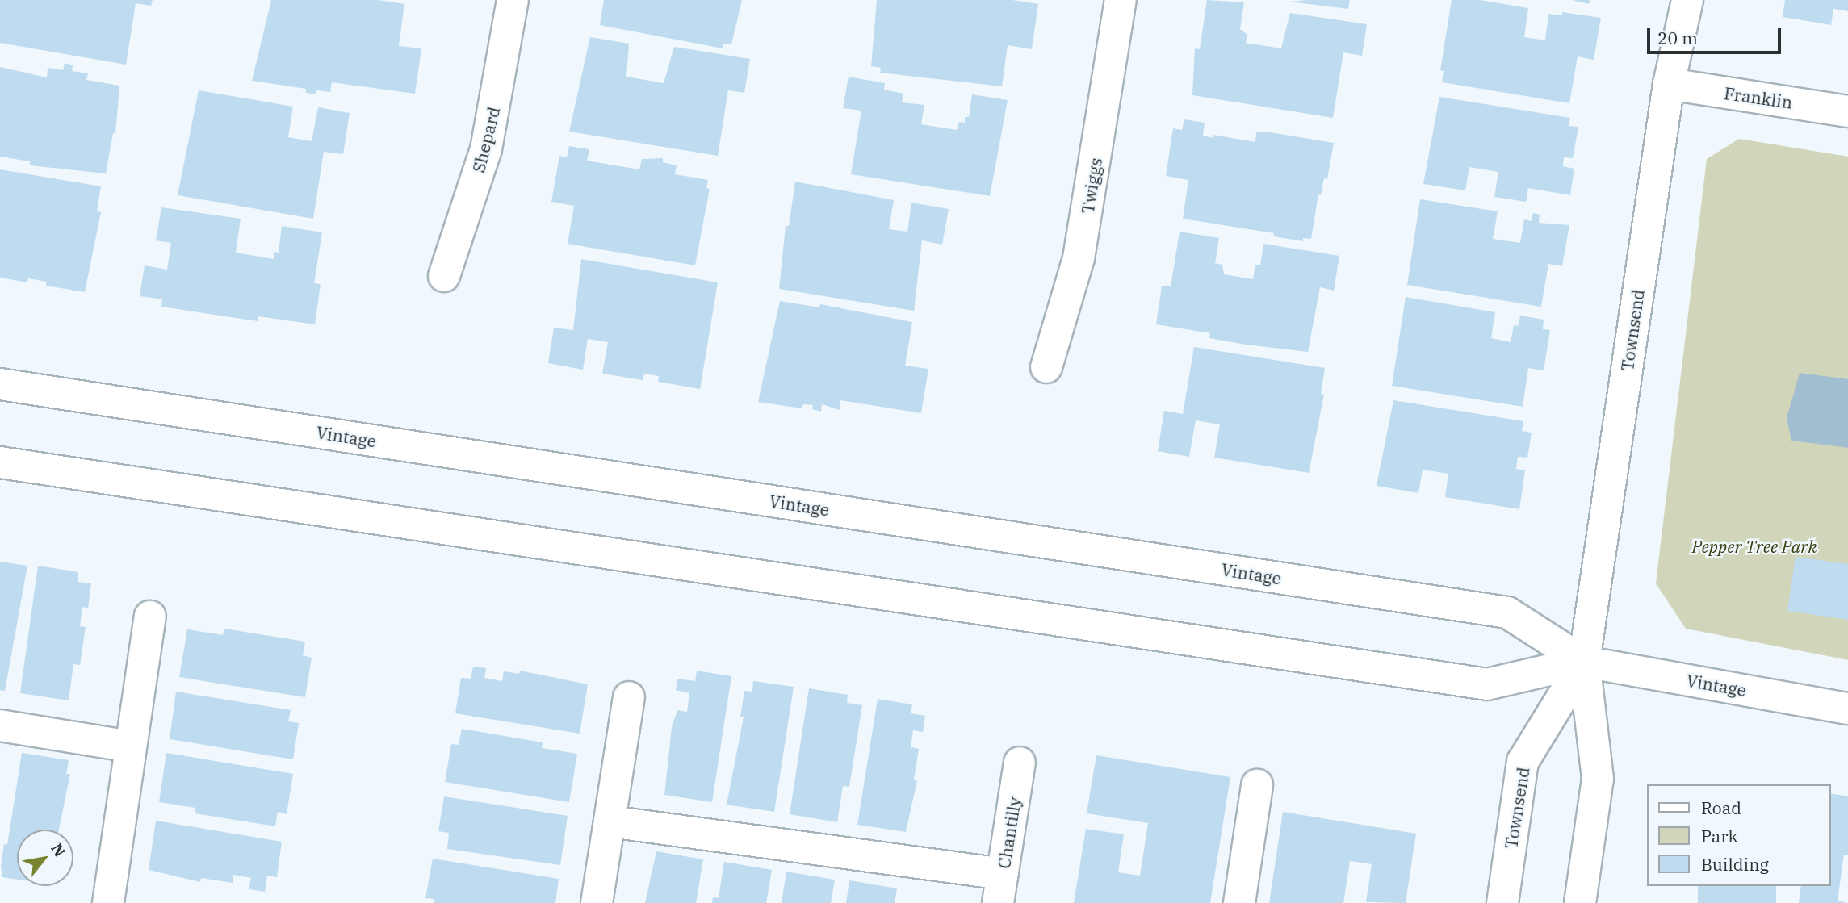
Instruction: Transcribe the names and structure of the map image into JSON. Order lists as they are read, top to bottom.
{
  "streets": {
    "street": [
      "Franklin",
      "Shepard",
      "Twiggs",
      "Townsend",
      "Vintage",
      "Chantilly"
    ]
  },
  "crossings": [
    ["Franklin", "Townsend"],
    ["Townsend", "Vintage"]
  ],
  "parks": ["Pepper Tree Park"],
  "legend": ["Road", "Park", "Building"],
  "scale_bar": "20 m",
  "north": "top right"
}
